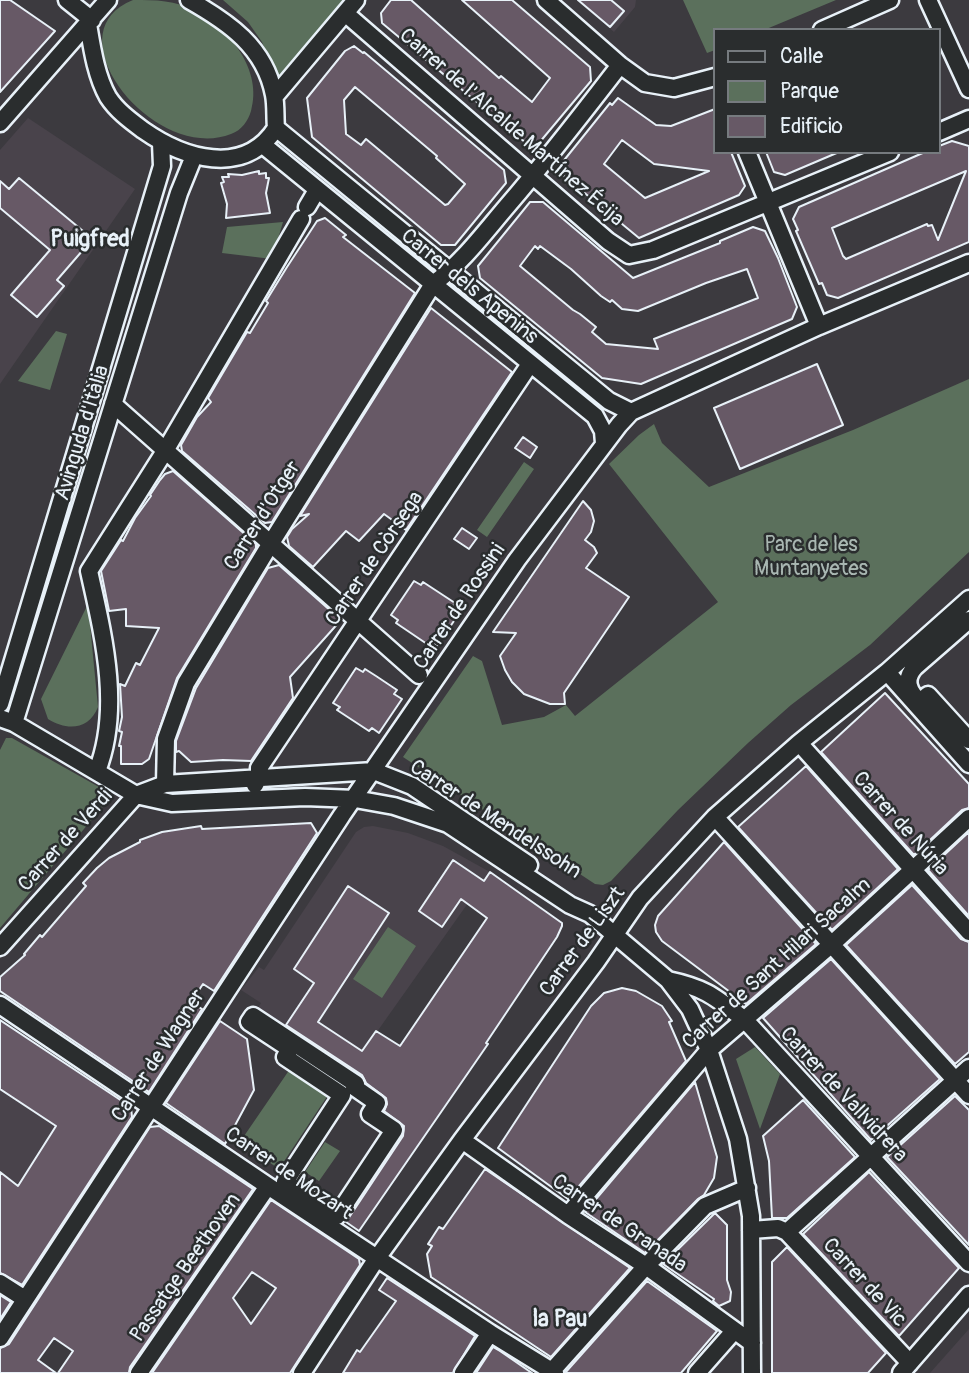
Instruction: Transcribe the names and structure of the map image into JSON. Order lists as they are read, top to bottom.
{
  "streets": {
    "street": [
      "Carrer de l'Alcalde Martínez Écija",
      "Carrer dels Apenins",
      "Avinguda d'Itàlia",
      "Carrer d'Otger",
      "Carrer de Còrsega",
      "Carrer de Rossini",
      "Carrer de Mendelssohn",
      "Carrer de Núria",
      "Carrer de Verdi",
      "Carrer de Liszt",
      "Carrer de Sant Hilari Sacalm",
      "Carrer de Wagner",
      "Carrer de Vallvidrera",
      "Carrer de Mozart",
      "Carrer de Granada",
      "Passatge Beethoven",
      "Carrer de Vic"
    ]
  },
  "crossings": [
    ["Carrer dels Apenins", "Carrer d'Otger"],
    ["Carrer dels Apenins", "Carrer de Còrsega"],
    ["Carrer dels Apenins", "Carrer de Rossini"],
    ["Avinguda d'Itàlia", "Carrer de Mendelssohn"],
    ["Carrer de Rossini", "Carrer de Mendelssohn"],
    ["Carrer de Rossini", "Carrer de Wagner"],
    ["Carrer de Mendelssohn", "Carrer de Verdi"],
    ["Carrer de Mendelssohn", "Carrer de Liszt"],
    ["Carrer de Mendelssohn", "Carrer de Wagner"],
    ["Carrer de Mendelssohn", "Carrer de Vallvidrera"],
    ["Carrer de Núria", "Carrer de Liszt"],
    ["Carrer de Núria", "Carrer de Sant Hilari Sacalm"],
    ["Carrer de Liszt", "Carrer de Mozart"],
    ["Carrer de Liszt", "Carrer de Granada"],
    ["Carrer de Sant Hilari Sacalm", "Carrer de Vallvidrera"],
    ["Carrer de Sant Hilari Sacalm", "Carrer de Granada"],
    ["Carrer de Wagner", "Carrer de Mozart"],
    ["Carrer de Mozart", "Passatge Beethoven"]
  ],
  "districts": ["Puigfred", "la Pau"],
  "parks": ["Parc de les Muntanyetes"],
  "legend": ["Calle", "Parque", "Edificio"]
}
